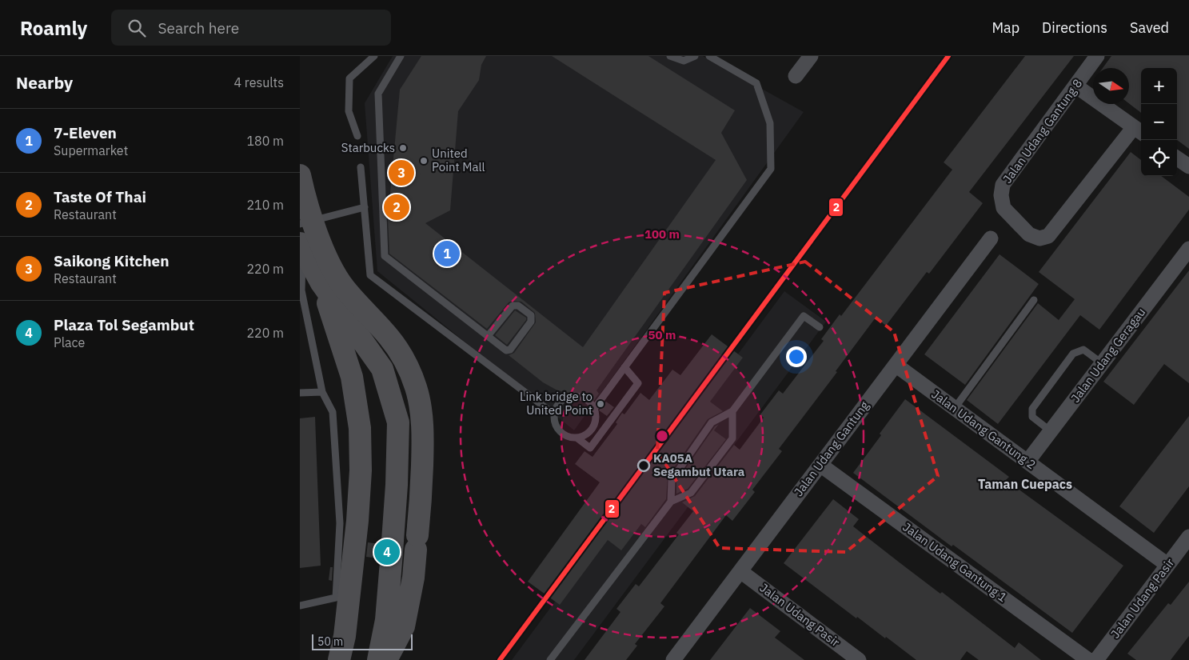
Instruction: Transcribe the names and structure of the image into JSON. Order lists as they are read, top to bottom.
{
  "streets": {
    "street": [
      "Jalan Udang Gantung 8",
      "Jalan Udang Geragau",
      "Jalan Udang Gantung 2",
      "Jalan Udang Gantung",
      "Jalan Udang Gantung 1",
      "Jalan Udang Pasir"
    ]
  },
  "crossings": [
    ["Jalan Udang Geragau", "Jalan Udang Gantung 2"],
    ["Jalan Udang Gantung 2", "Jalan Udang Gantung"],
    ["Jalan Udang Gantung 2", "Jalan Udang Pasir"],
    ["Jalan Udang Gantung", "Jalan Udang Gantung 1"],
    ["Jalan Udang Gantung", "Jalan Udang Pasir"]
  ],
  "districts": ["Taman Cuepacs"],
  "places": [
    "Starbucks",
    "United Point Mall",
    "Link bridge to United Point",
    "KA05A Segambut Utara"
  ],
  "lines": ["rail line 2"],
  "scale_bar": "50 m",
  "north": "right",
  "page": {
    "header": "Roamly",
    "search": "Search here",
    "nav": ["Map", "Directions", "Saved"],
    "heading": ["Nearby", "4 results"],
    "map_buttons": ["+", "−"],
    "list": [
      {
        "mark": "1",
        "name": "7-Eleven",
        "note": "Supermarket",
        "value": "180 m"
      },
      {
        "mark": "2",
        "name": "Taste Of Thai",
        "note": "Restaurant",
        "value": "210 m"
      },
      {
        "mark": "3",
        "name": "Saikong Kitchen",
        "note": "Restaurant",
        "value": "220 m"
      },
      {
        "mark": "4",
        "name": "Plaza Tol Segambut",
        "note": "Place",
        "value": "220 m"
      }
    ],
    "pins": [
      "3",
      "2",
      "1",
      "4"
    ],
    "scale": "50 m"
  },
  "rings": ["100 m", "50 m"]
}
